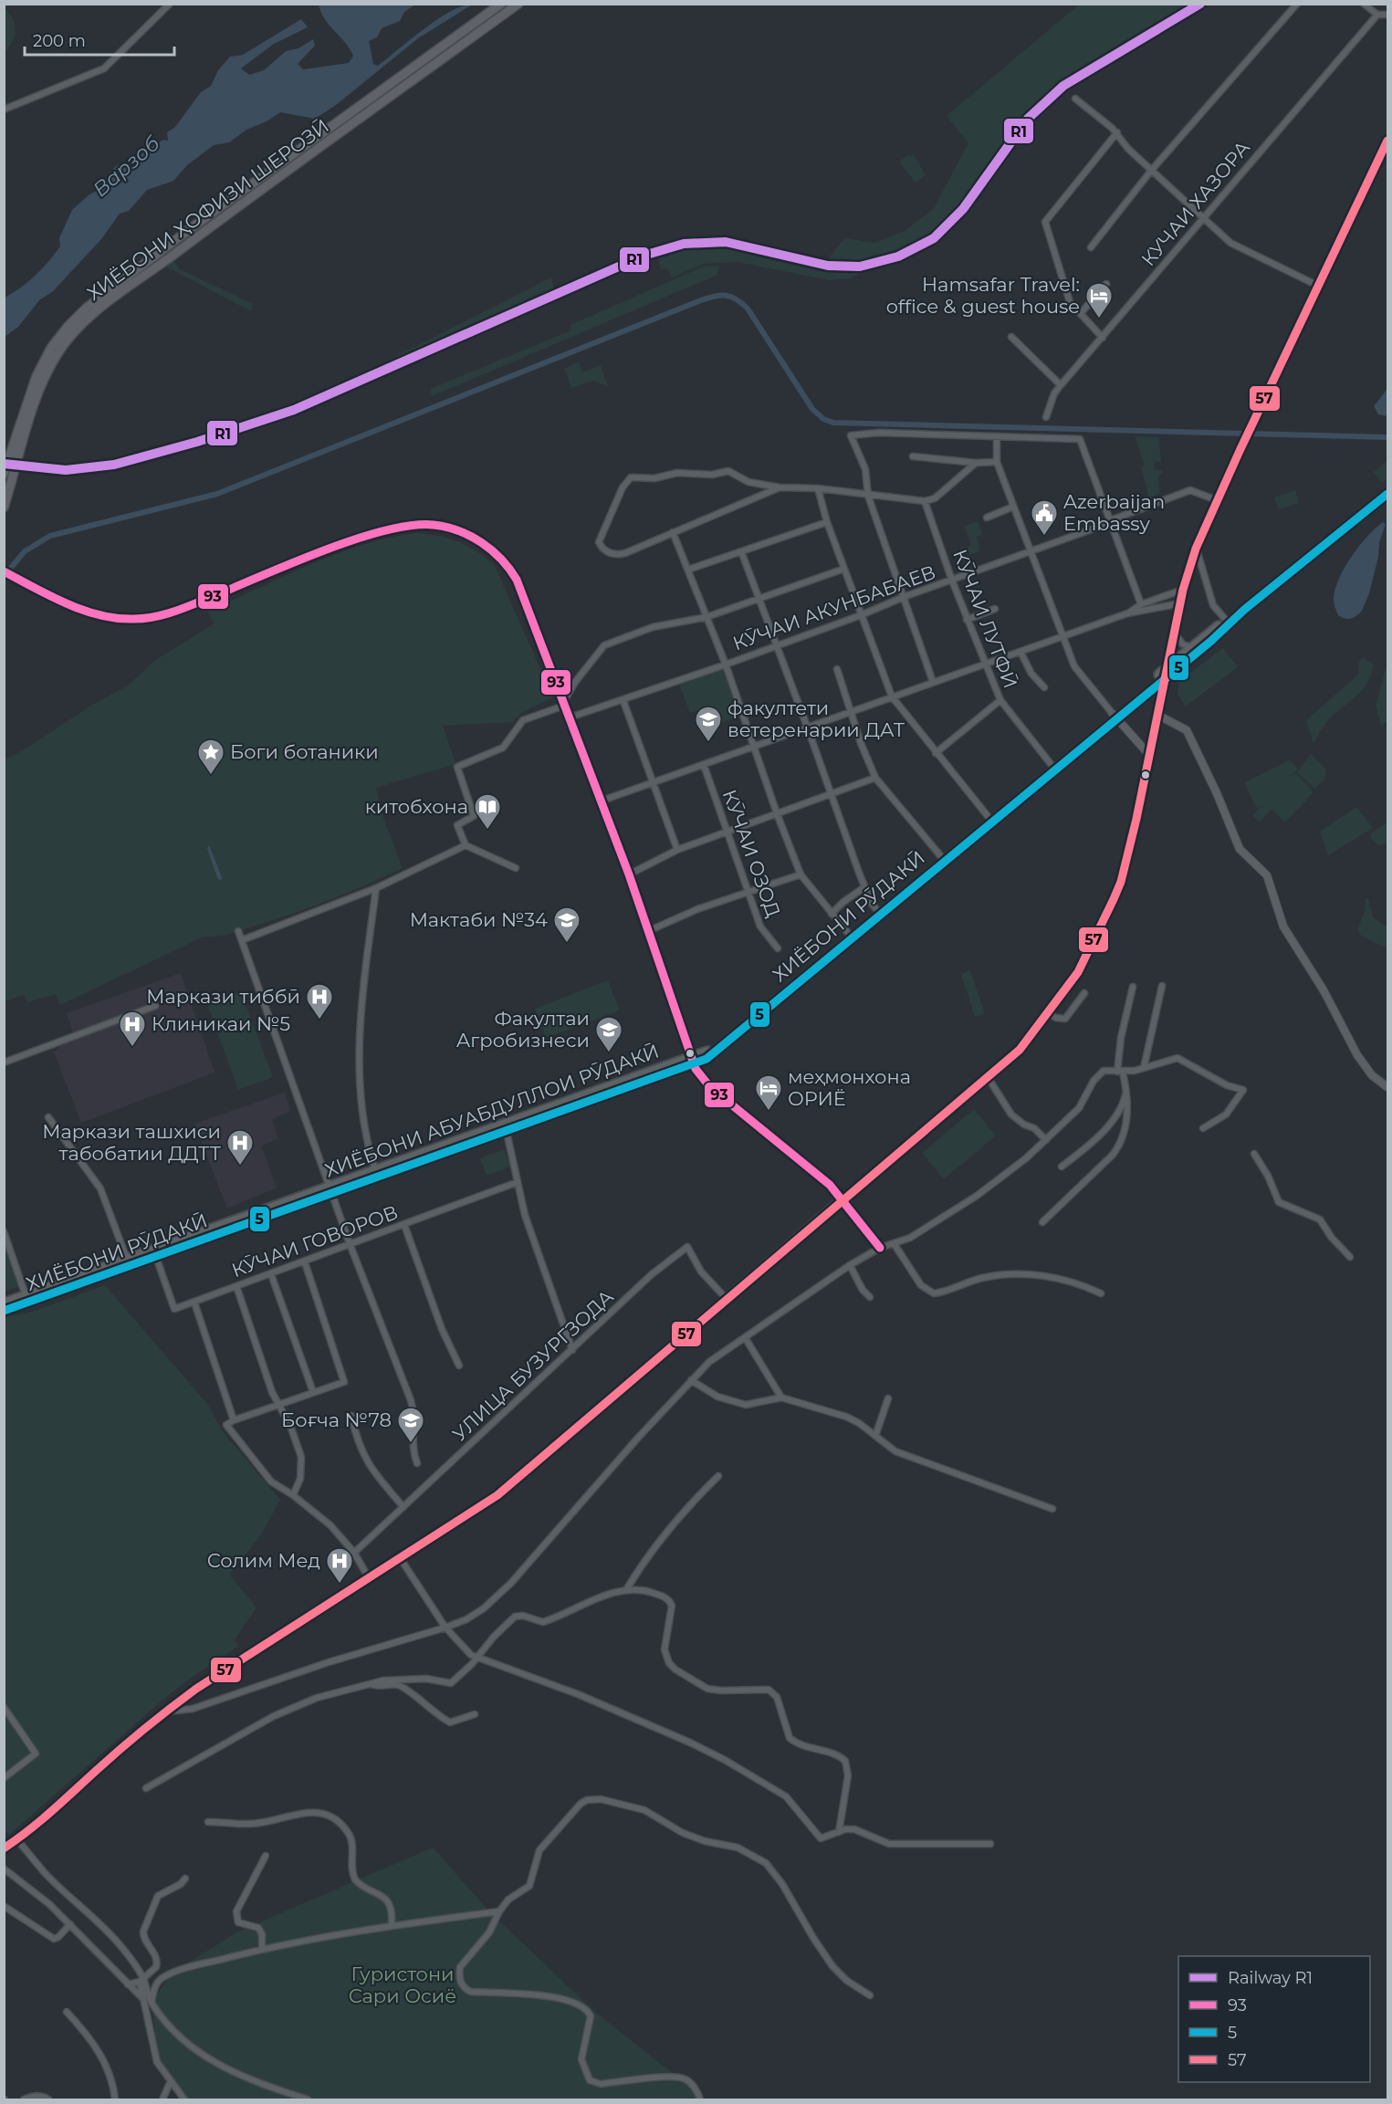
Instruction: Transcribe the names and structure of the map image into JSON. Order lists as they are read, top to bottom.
{
  "streets": {
    "highway": ["ХИЁБОНИ РӮДАКӢ", "ХИЁБОНИ АБУАБДУЛЛОИ РӮДАКӢ"],
    "main road": ["ХИЁБОНИ ҲОФИЗИ ШЕРОЗӢ"],
    "street": [
      "КУЧАИ ХАЗОРА",
      "КӮЧАИ АКУНБАБАЕВ",
      "КӮЧАИ ЛУТФӢ",
      "КӮЧАИ ОЗОД",
      "КӮЧАИ ГОВОРОВ",
      "УЛИЦА БУЗУРГЗОДА"
    ]
  },
  "crossings": [
    ["КӮЧАИ АКУНБАБАЕВ", "КӮЧАИ ЛУТФӢ"],
    ["КӮЧАИ ЛУТФӢ", "ХИЁБОНИ АБУАБДУЛЛОИ РӮДАКӢ"],
    ["ХИЁБОНИ РӮДАКӢ", "ХИЁБОНИ АБУАБДУЛЛОИ РӮДАКӢ"],
    ["ХИЁБОНИ РӮДАКӢ", "КӮЧАИ ГОВОРОВ"]
  ],
  "water": ["Варзоб"],
  "parks": ["Гуристони Сари Осиё"],
  "places": {
    "hotel": ["Hamsafar Travel: office & guest house", "меҳмонхона ОРИЁ"],
    "public building": ["Azerbaijan Embassy"],
    "school or university": [
      "факултети ветеренарии ДАТ",
      "Мактаби №34",
      "Факултаи Агробизнеси",
      "Боғча №78"
    ],
    "place": ["Боги ботаники"],
    "library": ["китобхона"],
    "hospital": [
      "Маркази тиббӣ",
      "Клиникаи №5",
      "Маркази ташхиси табобатии ДДТТ",
      "Солим Мед"
    ]
  },
  "lines": [
    "rail line R1",
    "transit line 57",
    "transit line 5",
    "transit line 93"
  ],
  "legend": [
    "Railway R1",
    "93",
    "5",
    "57"
  ],
  "scale_bar": "200 m"
}
